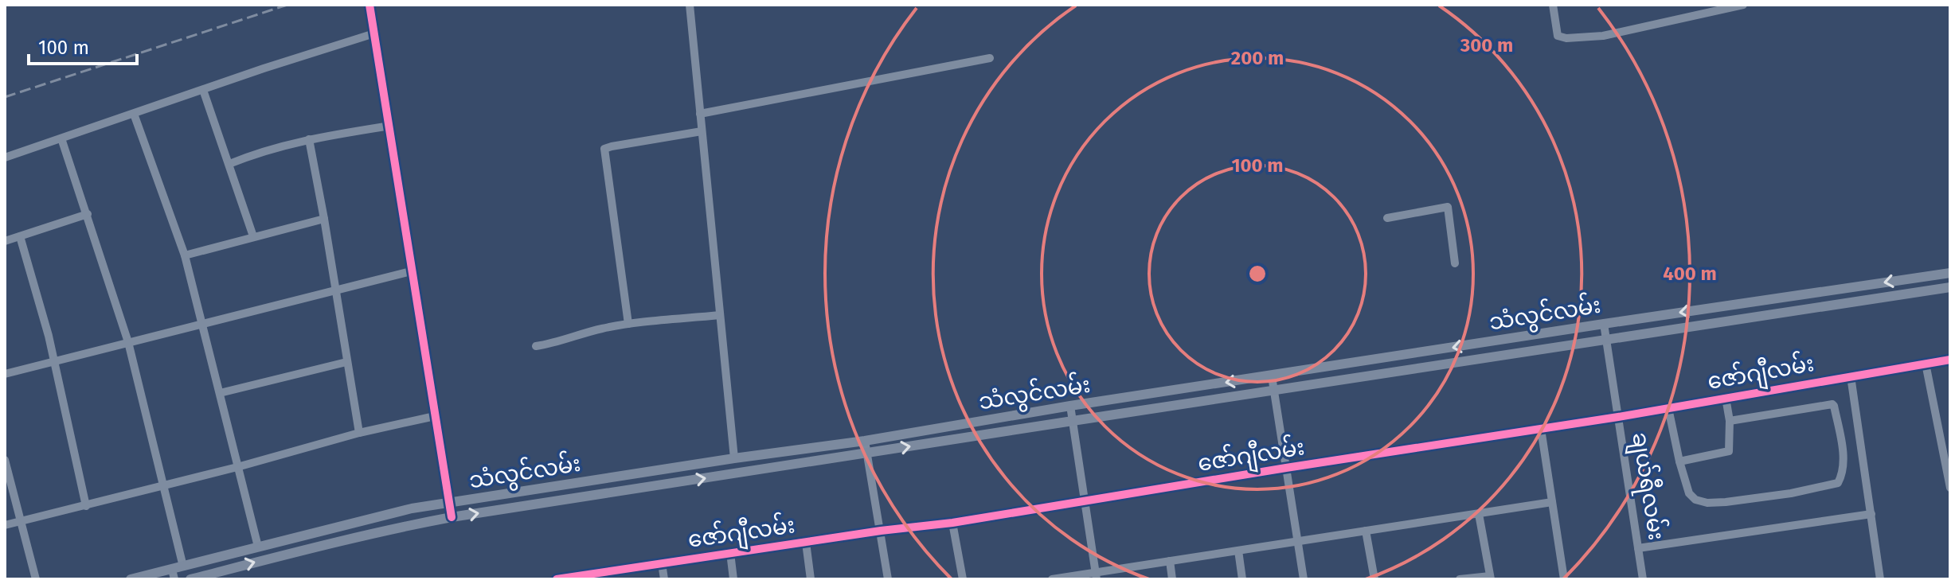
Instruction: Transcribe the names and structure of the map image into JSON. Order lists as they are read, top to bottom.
{
  "streets": {
    "main road": ["သံလွင်လမ်း"],
    "street": ["ဇော်ဂျီလမ်း", "ချယ်ရီလမ်း"]
  },
  "crossings": [
    ["သံလွင်လမ်း", "ချယ်ရီလမ်း"],
    ["ဇော်ဂျီလမ်း", "ချယ်ရီလမ်း"]
  ],
  "scale_bar": "100 m",
  "rings": [
    "300 m",
    "200 m",
    "100 m",
    "400 m"
  ]
}
